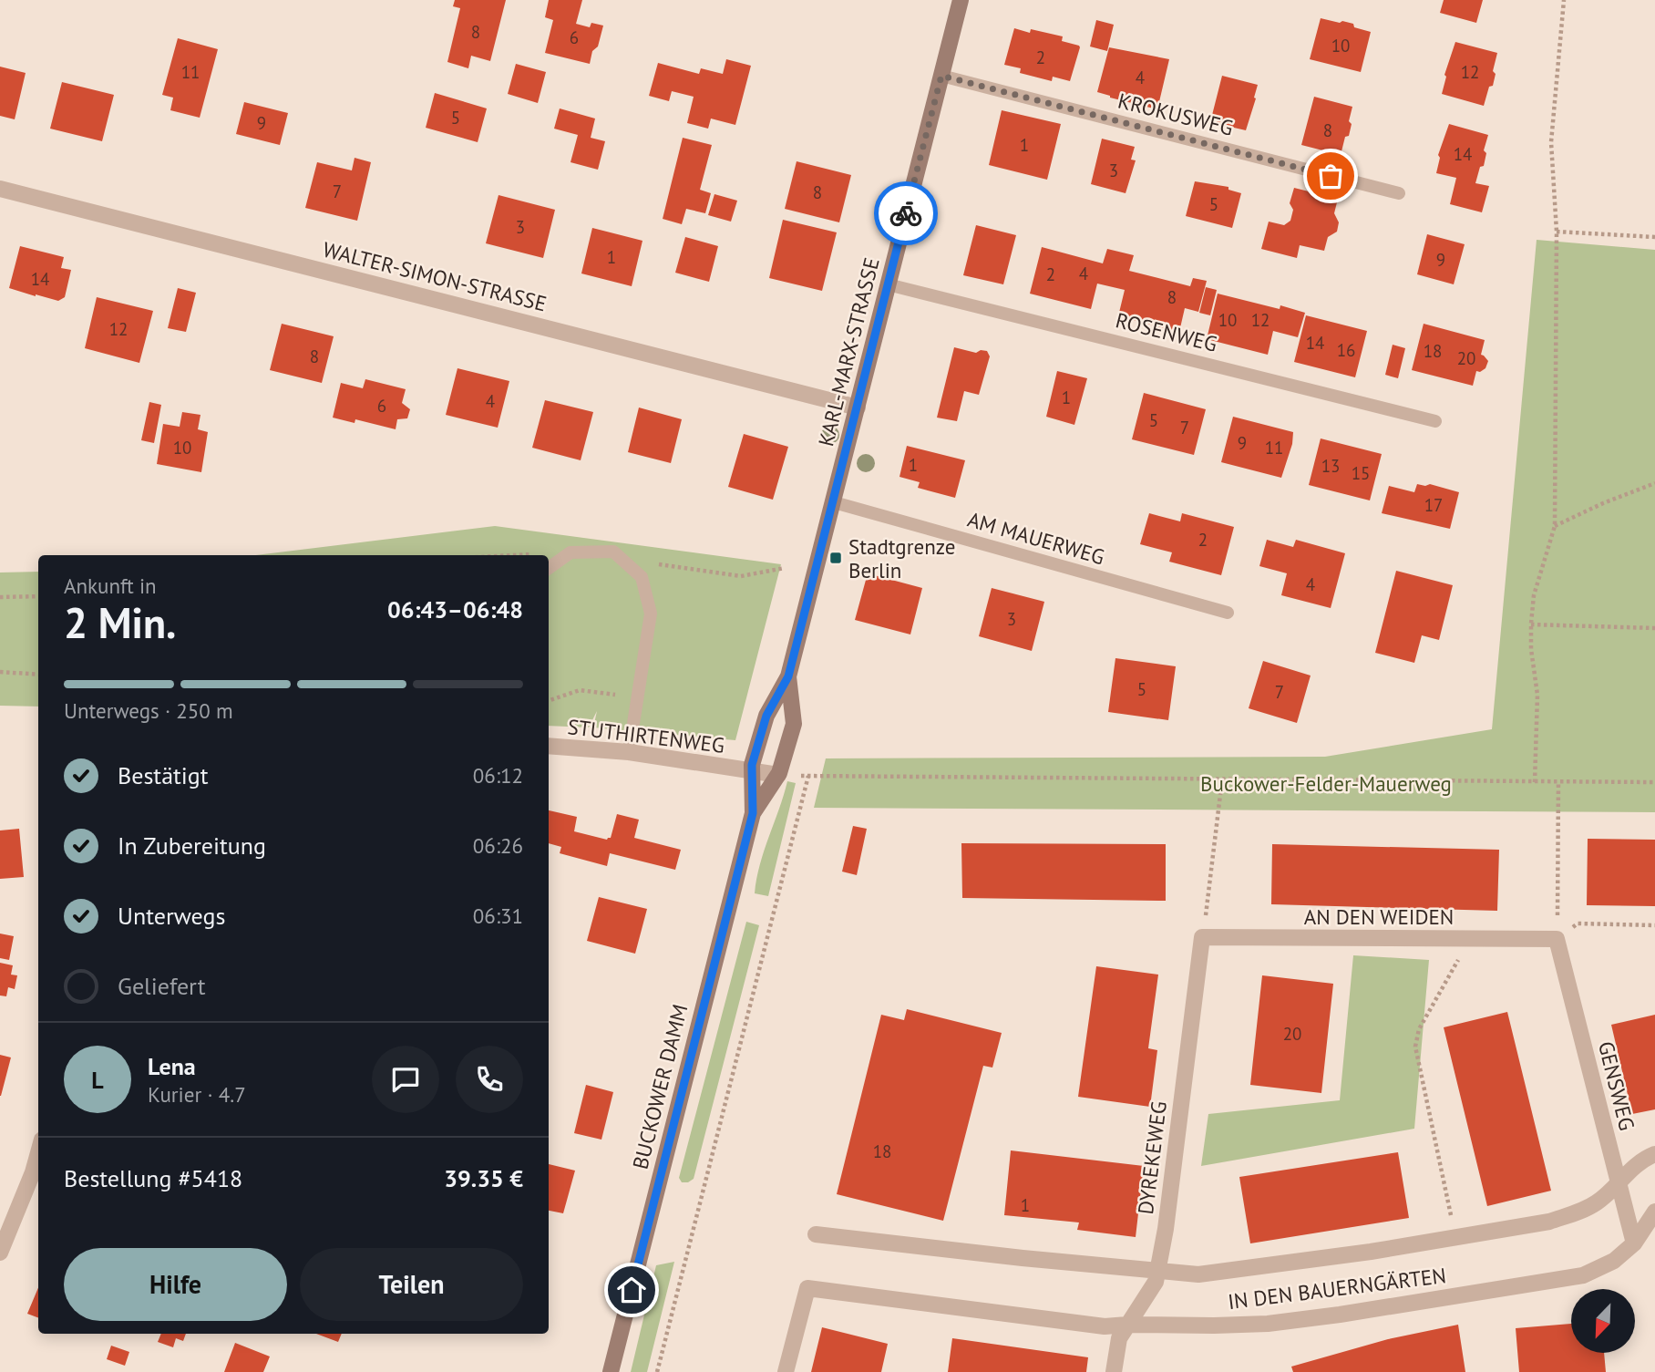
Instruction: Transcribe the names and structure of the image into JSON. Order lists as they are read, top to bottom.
{
  "streets": {
    "main road": ["KARL-MARX-STRASSE", "BUCKOWER DAMM"],
    "street": [
      "WALTER-SIMON-STRASSE",
      "STUTHIRTENWEG",
      "AN DEN WEIDEN",
      "GENSWEG",
      "DYREKEWEG",
      "IN DEN BAUERNGÄRTEN"
    ],
    "lane": ["KROKUSWEG", "ROSENWEG", "AM MAUERWEG"]
  },
  "crossings": [
    ["KROKUSWEG", "KARL-MARX-STRASSE"],
    ["WALTER-SIMON-STRASSE", "KARL-MARX-STRASSE"],
    ["ROSENWEG", "KARL-MARX-STRASSE"],
    ["KARL-MARX-STRASSE", "AM MAUERWEG"],
    ["KARL-MARX-STRASSE", "BUCKOWER DAMM"],
    ["STUTHIRTENWEG", "BUCKOWER DAMM"],
    ["AN DEN WEIDEN", "GENSWEG"],
    ["AN DEN WEIDEN", "DYREKEWEG"],
    ["GENSWEG", "IN DEN BAUERNGÄRTEN"],
    ["DYREKEWEG", "IN DEN BAUERNGÄRTEN"]
  ],
  "parks": ["Buckower-Felder-Mauerweg"],
  "places": {
    "transit": ["Stadtgrenze Berlin"]
  },
  "house_numbers": [
    "8",
    "6",
    "10",
    "2",
    "11",
    "12",
    "4",
    "5",
    "9",
    "8",
    "1",
    "14",
    "3",
    "7",
    "8",
    "5",
    "3",
    "1",
    "9",
    "4",
    "2",
    "14",
    "8",
    "10",
    "12",
    "12",
    "14",
    "16",
    "18",
    "8",
    "20",
    "1",
    "4",
    "6",
    "5",
    "7",
    "9",
    "10",
    "11",
    "1",
    "13",
    "15",
    "17",
    "2",
    "4",
    "3",
    "5",
    "7",
    "20",
    "18",
    "1"
  ],
  "north": "bottom left",
  "page": {
    "heading": ["2 Min.", "Ankunft in", "06:43–06:48"],
    "panel": [
      "Lena",
      "Kurier · 4.7",
      "Bestellung #5418",
      "39.35 €"
    ],
    "bar": "Unterwegs · 250 m",
    "list": [
      ["Bestätigt", "06:12"],
      ["In Zubereitung", "06:26"],
      ["Unterwegs", "06:31"],
      "Geliefert"
    ],
    "round": "L",
    "buttons": ["Hilfe", "Teilen"]
  }
}
